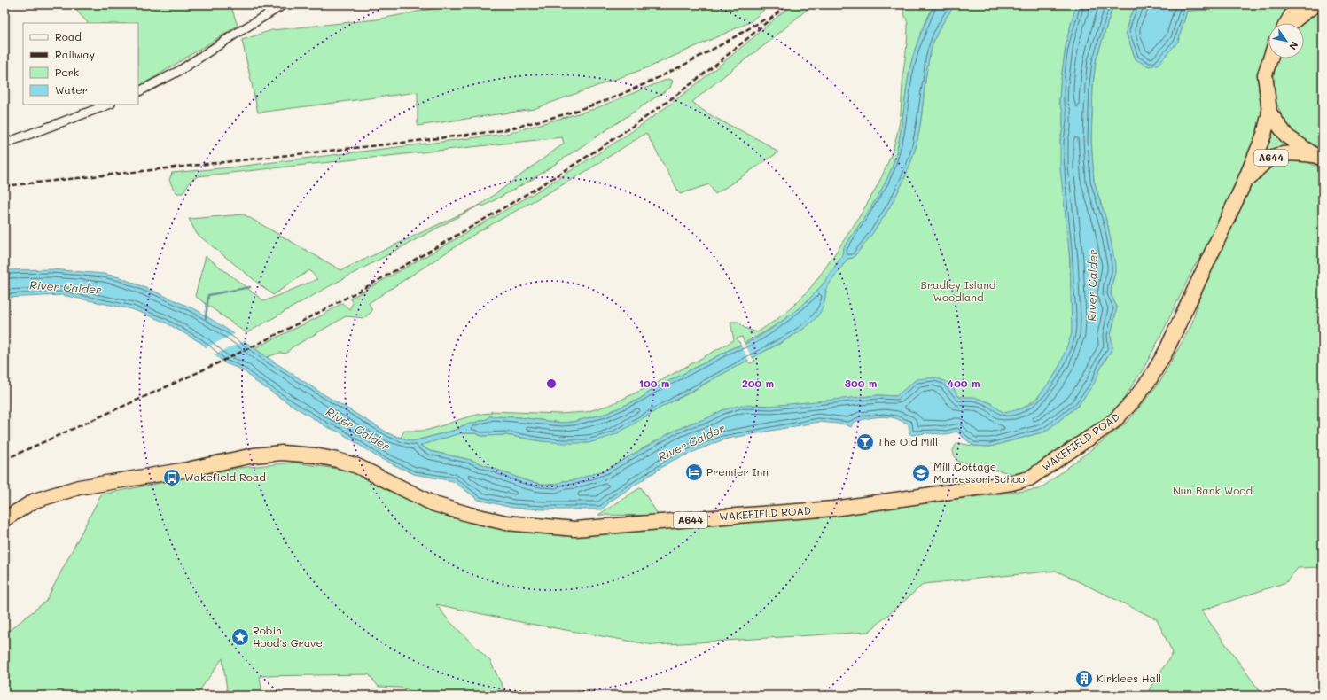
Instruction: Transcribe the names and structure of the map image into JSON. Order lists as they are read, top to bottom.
{
  "streets": {
    "highway": ["A644", "WAKEFIELD ROAD"]
  },
  "crossings": [
    ["A644", "WAKEFIELD ROAD"]
  ],
  "water": ["River Calder"],
  "parks": ["Bradley Island Woodland", "Nun Bank Wood"],
  "places": {
    "bar": ["The Old Mill"],
    "hotel": ["Premier Inn"],
    "school or university": ["Mill Cottage Montessori School"],
    "bus stop": ["Wakefield Road"],
    "place": ["Robin Hood's Grave"],
    "building": ["Kirklees Hall"]
  },
  "legend": [
    "Road",
    "Railway",
    "Park",
    "Water"
  ],
  "north": "bottom right",
  "rings": [
    "100 m",
    "200 m",
    "300 m",
    "400 m"
  ]
}
